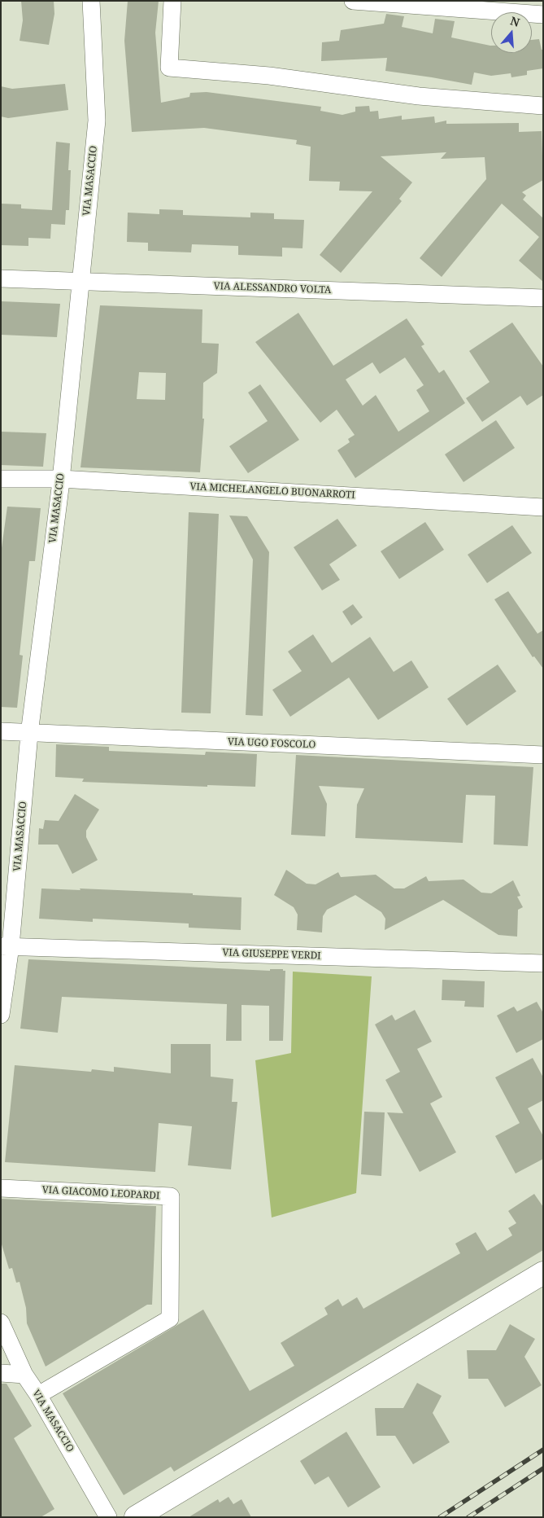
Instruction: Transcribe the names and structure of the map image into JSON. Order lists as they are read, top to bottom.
{
  "streets": {
    "street": [
      "VIA MASACCIO",
      "VIA ALESSANDRO VOLTA",
      "VIA MICHELANGELO BUONARROTI",
      "VIA UGO FOSCOLO",
      "VIA GIUSEPPE VERDI",
      "VIA GIACOMO LEOPARDI"
    ]
  },
  "crossings": [
    ["VIA MASACCIO", "VIA ALESSANDRO VOLTA"],
    ["VIA MASACCIO", "VIA MICHELANGELO BUONARROTI"],
    ["VIA MASACCIO", "VIA UGO FOSCOLO"],
    ["VIA MASACCIO", "VIA GIUSEPPE VERDI"],
    ["VIA MASACCIO", "VIA GIACOMO LEOPARDI"]
  ],
  "north": "top"
}
